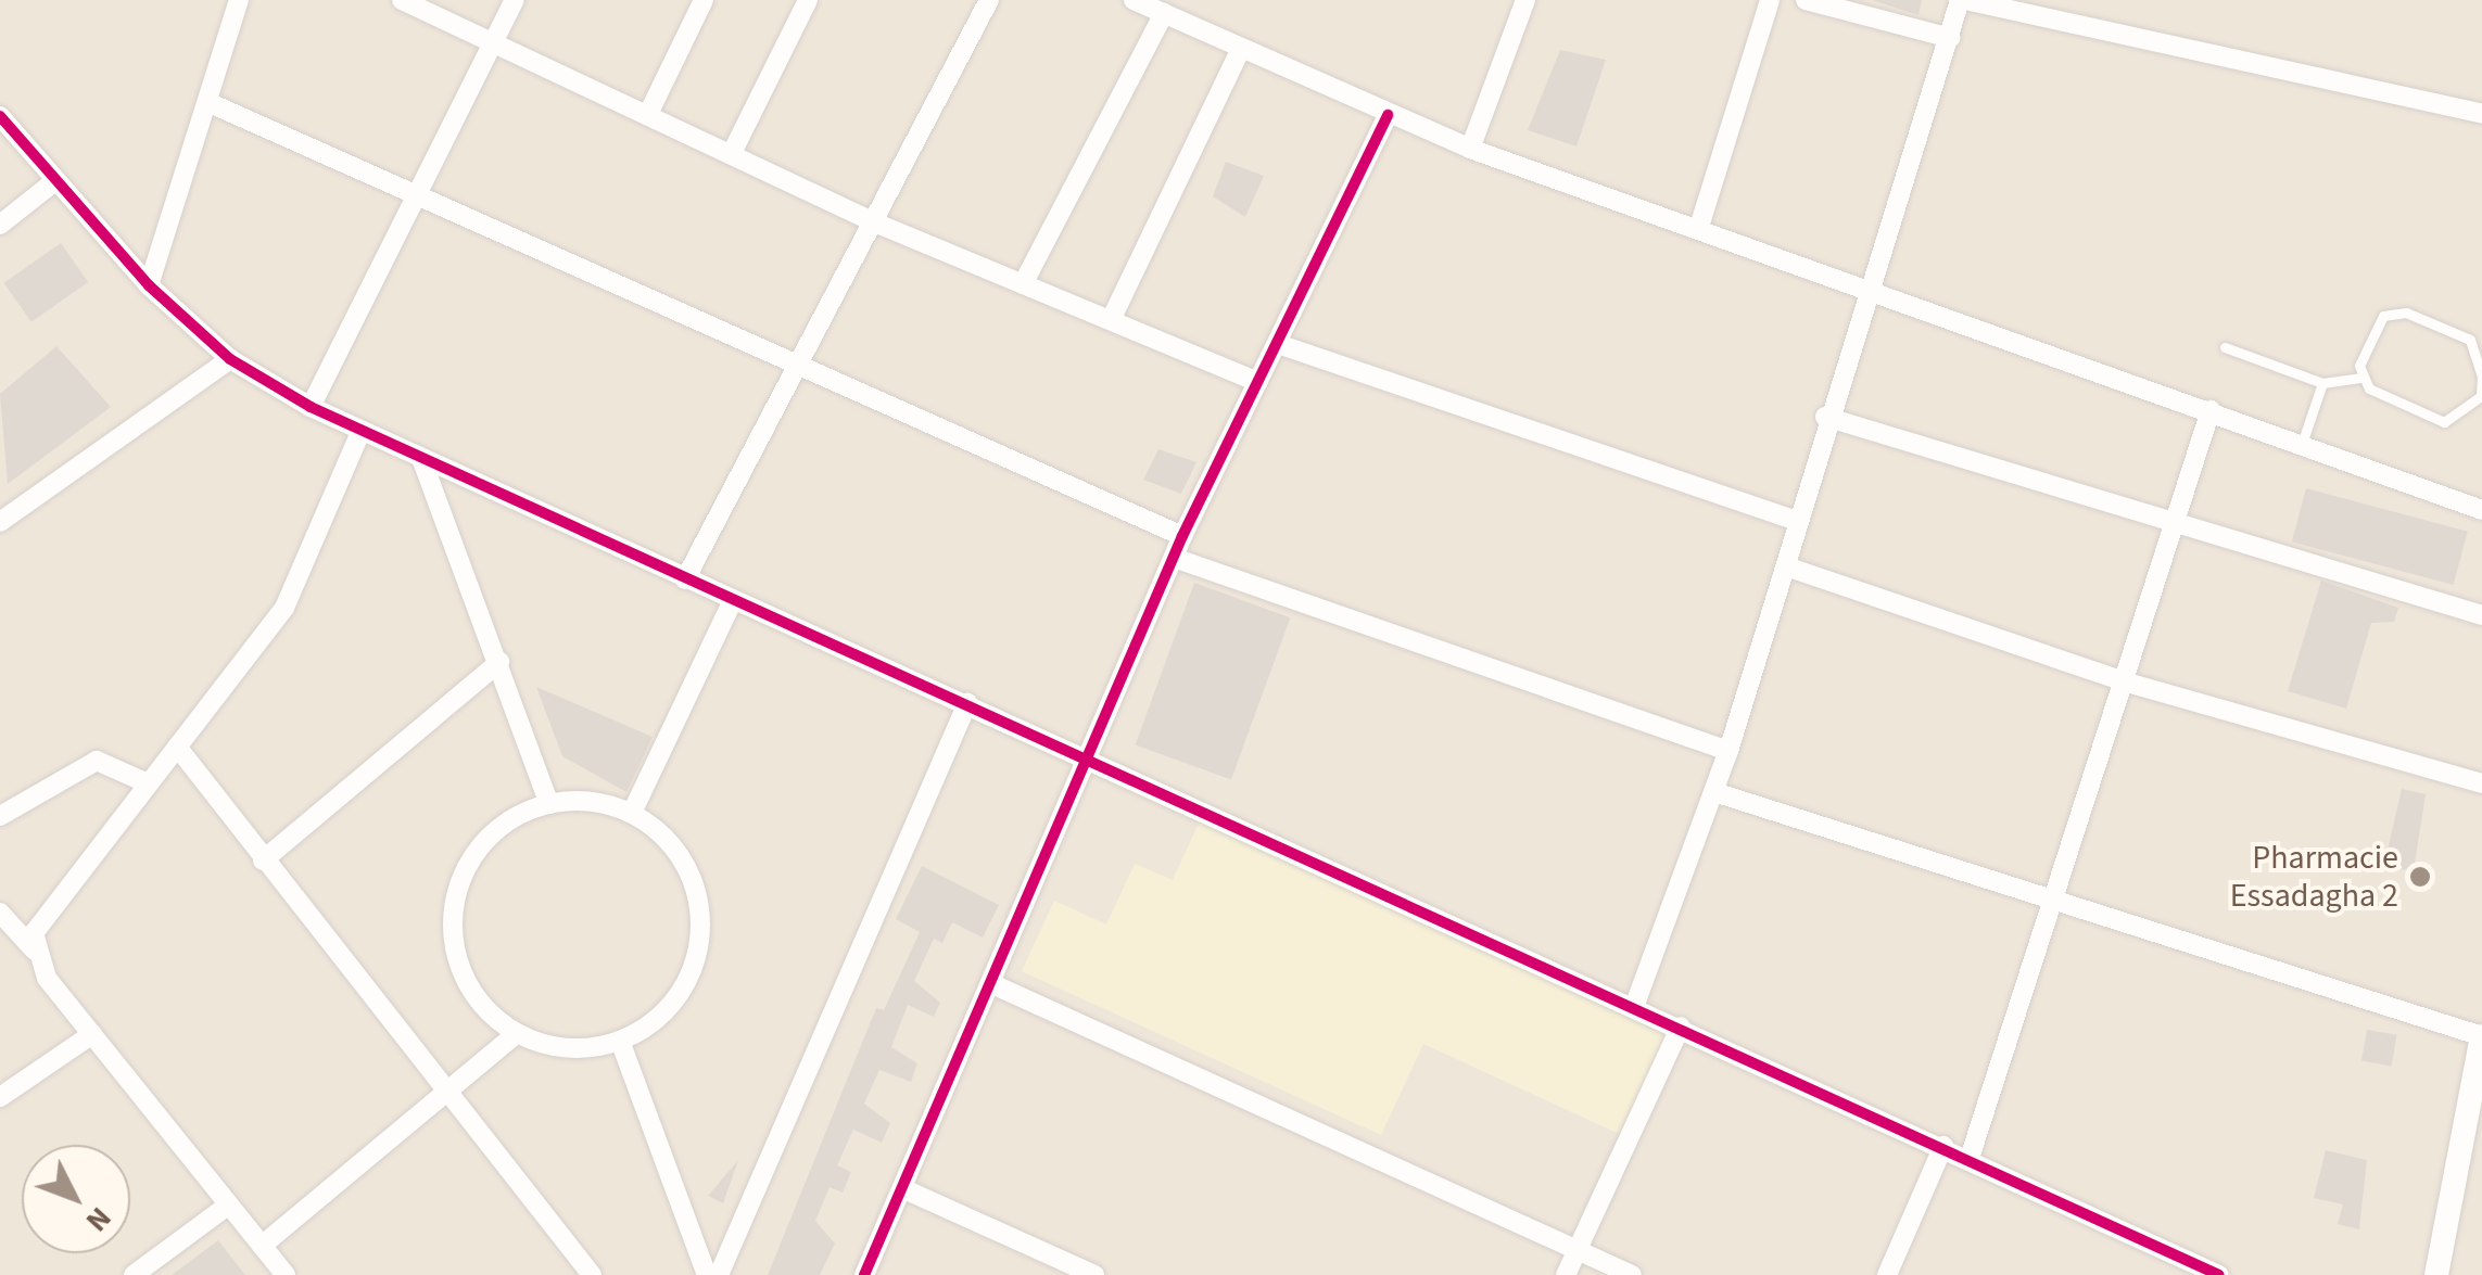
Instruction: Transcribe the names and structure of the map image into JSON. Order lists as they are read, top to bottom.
{
  "places": ["Pharmacie Essadagha 2"],
  "north": "bottom right"
}
